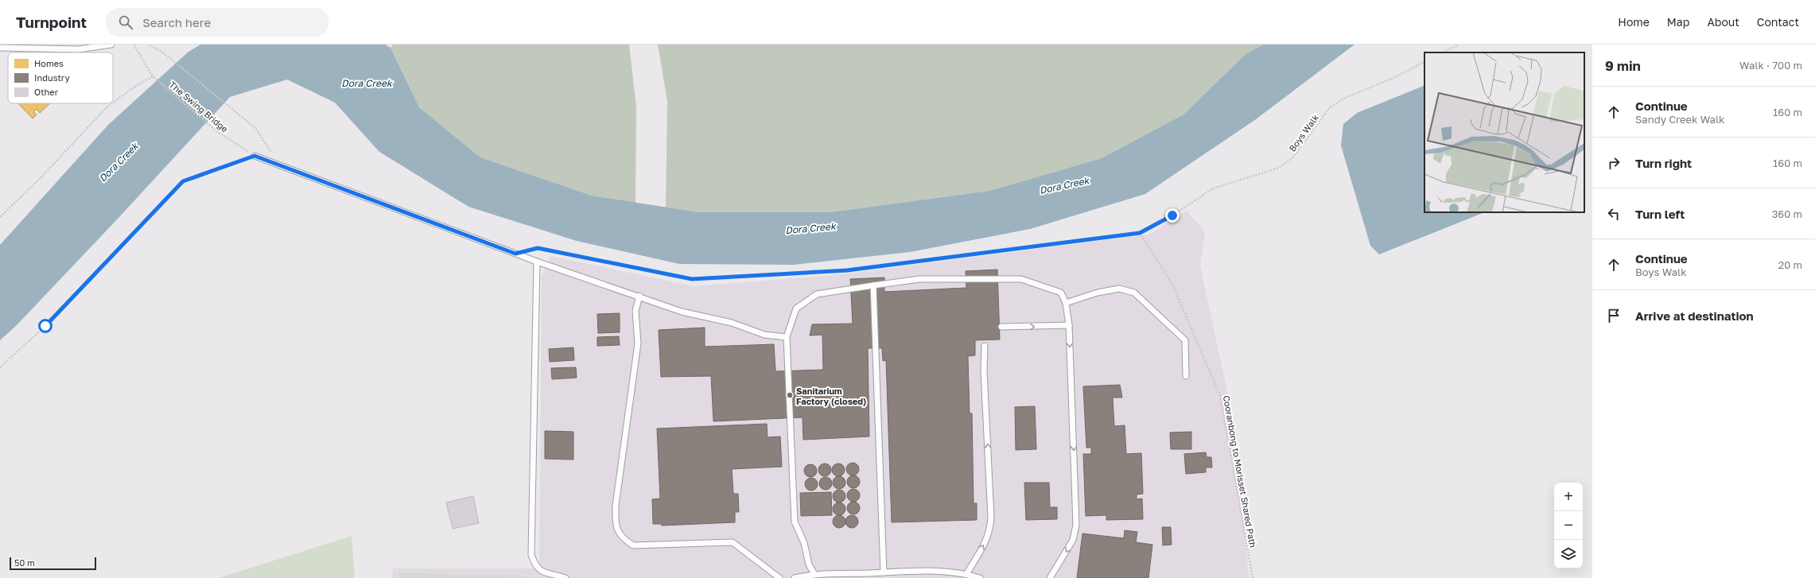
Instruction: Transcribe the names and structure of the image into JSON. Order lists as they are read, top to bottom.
{
  "streets": {
    "path": ["The Swing Bridge", "Boys Walk", "Cooranbong to Morisset Shared Path"]
  },
  "crossings": [
    ["Boys Walk", "Cooranbong to Morisset Shared Path"]
  ],
  "water": ["Dora Creek"],
  "places": ["Sanitarium Factory (closed)"],
  "legend": ["Homes", "Industry", "Other"],
  "scale_bar": "50 m",
  "page": {
    "header": "Turnpoint",
    "search": "Search here",
    "nav": [
      "Home",
      "Map",
      "About",
      "Contact"
    ],
    "heading": ["9 min", "Walk · 700 m"],
    "list": [
      ["Continue", "Sandy Creek Walk", "160 m"],
      ["Turn right", "160 m"],
      ["Turn left", "360 m"],
      ["Continue", "Boys Walk", "20 m"],
      "Arrive at destination"
    ],
    "map_buttons": ["+", "−"],
    "scale": "50 m"
  }
}
